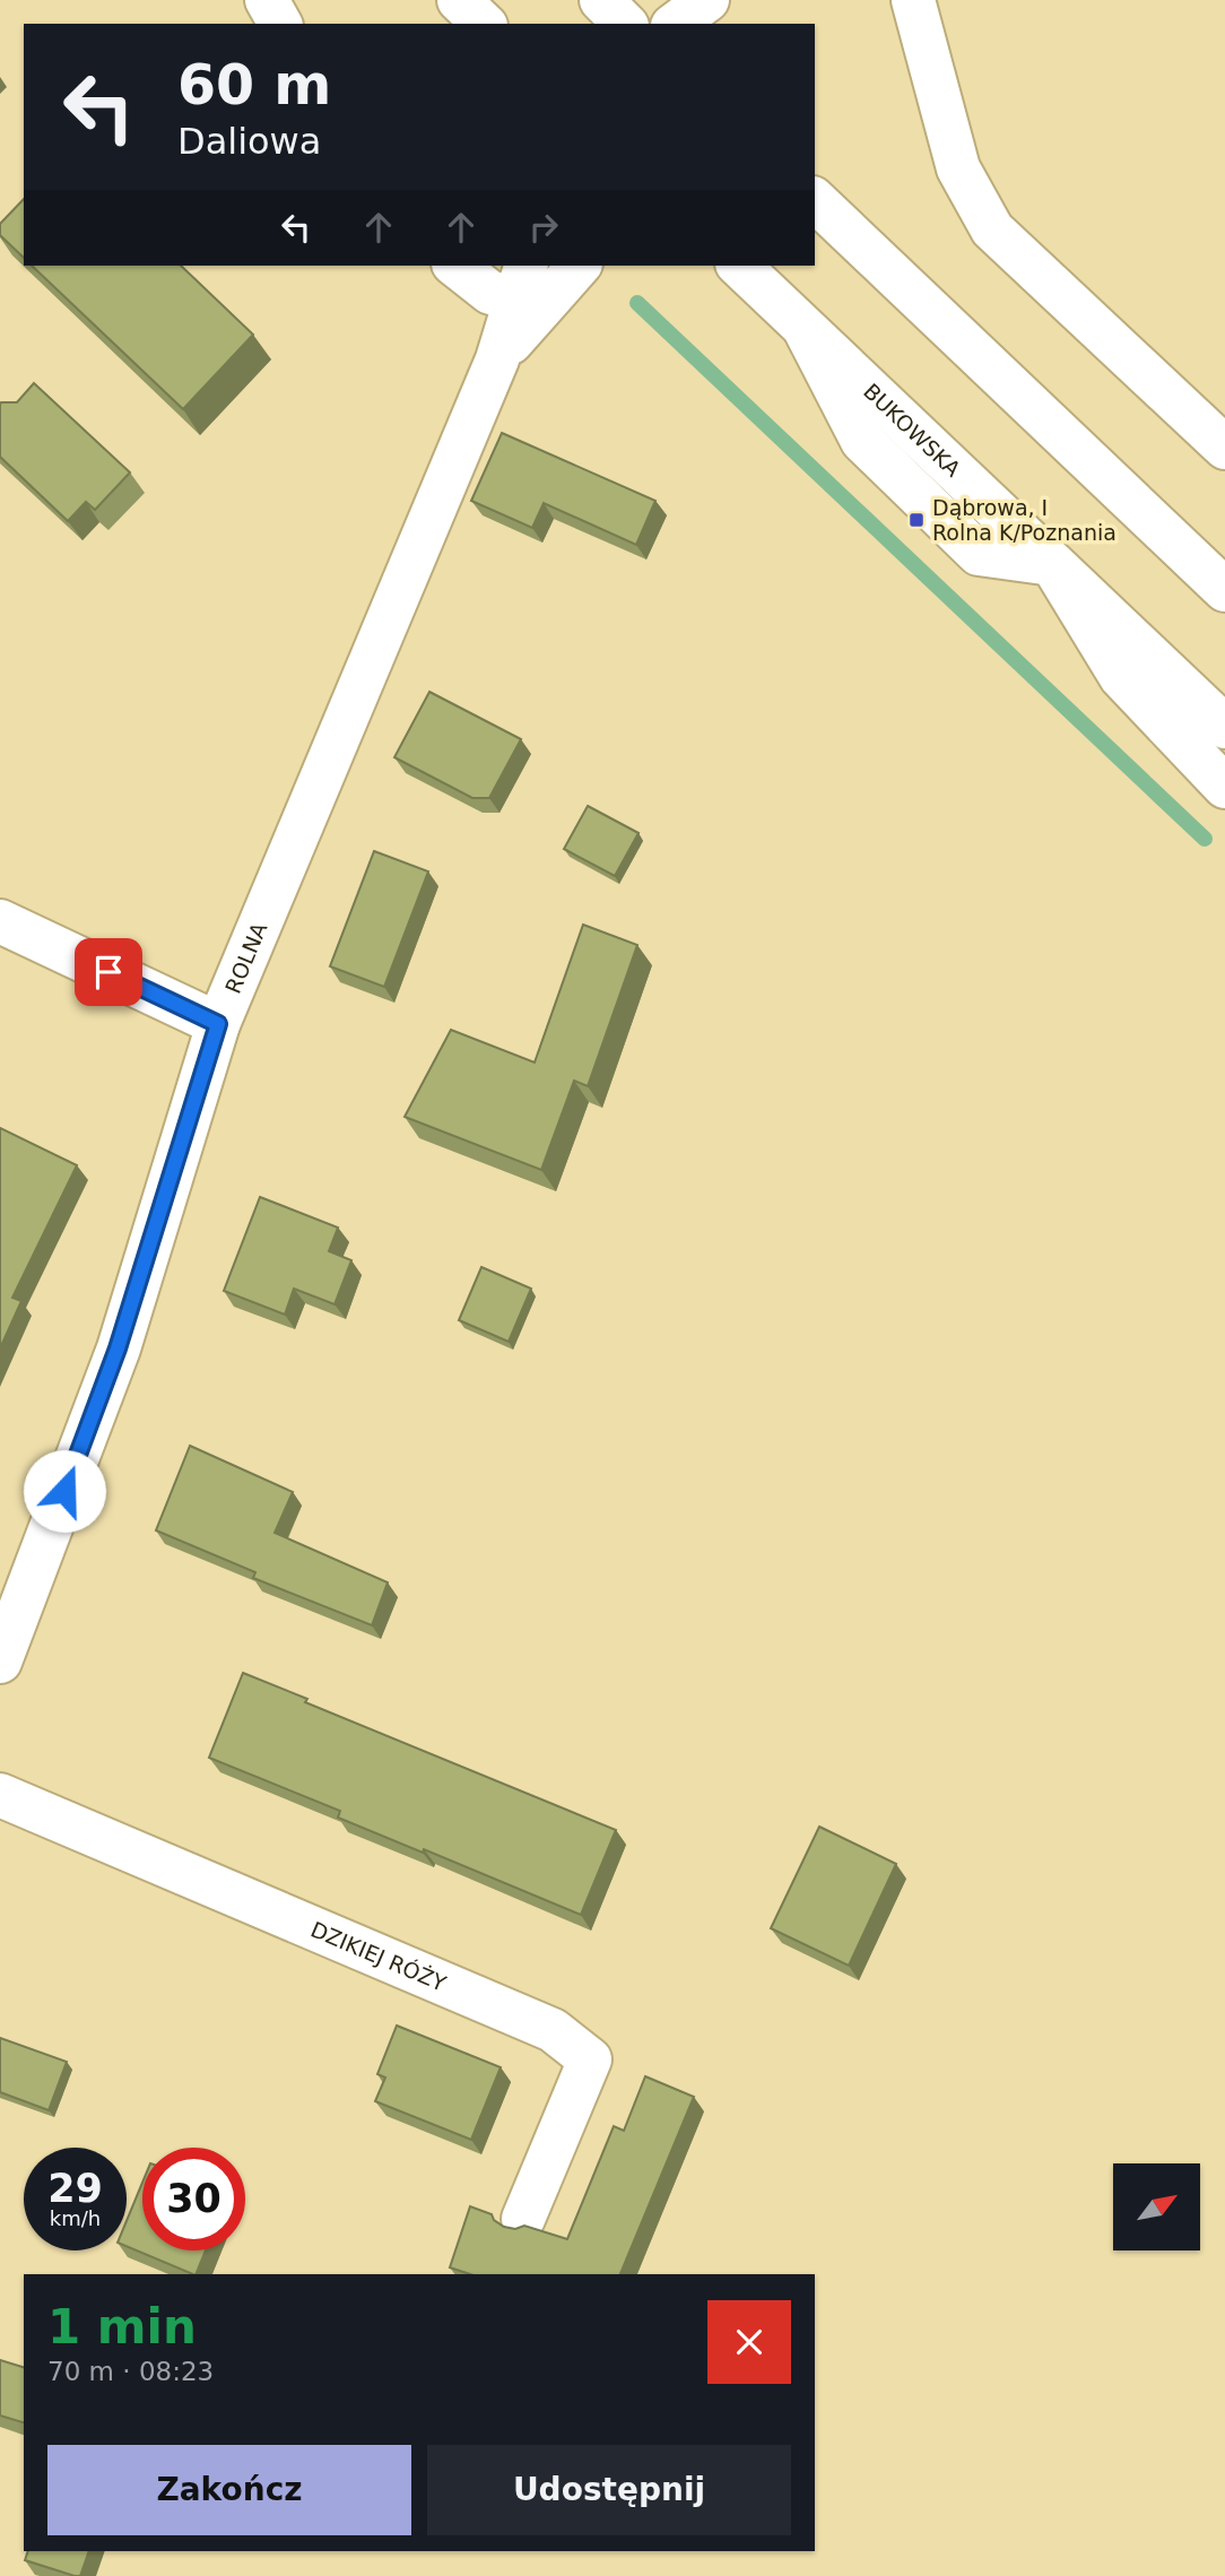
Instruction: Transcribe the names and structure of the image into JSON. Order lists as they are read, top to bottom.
{
  "streets": {
    "street": ["BUKOWSKA", "ROLNA", "DZIKIEJ RÓŻY"]
  },
  "places": {
    "transit": ["Dąbrowa, I Rolna K/Poznania"]
  },
  "north": "top right",
  "page": {
    "turn": ["60 m", "Daliowa"],
    "speed": "29 km/h",
    "limit": "30",
    "heading": ["1 min", "70 m · 08:23"],
    "buttons": ["Zakończ", "Udostępnij"]
  }
}
